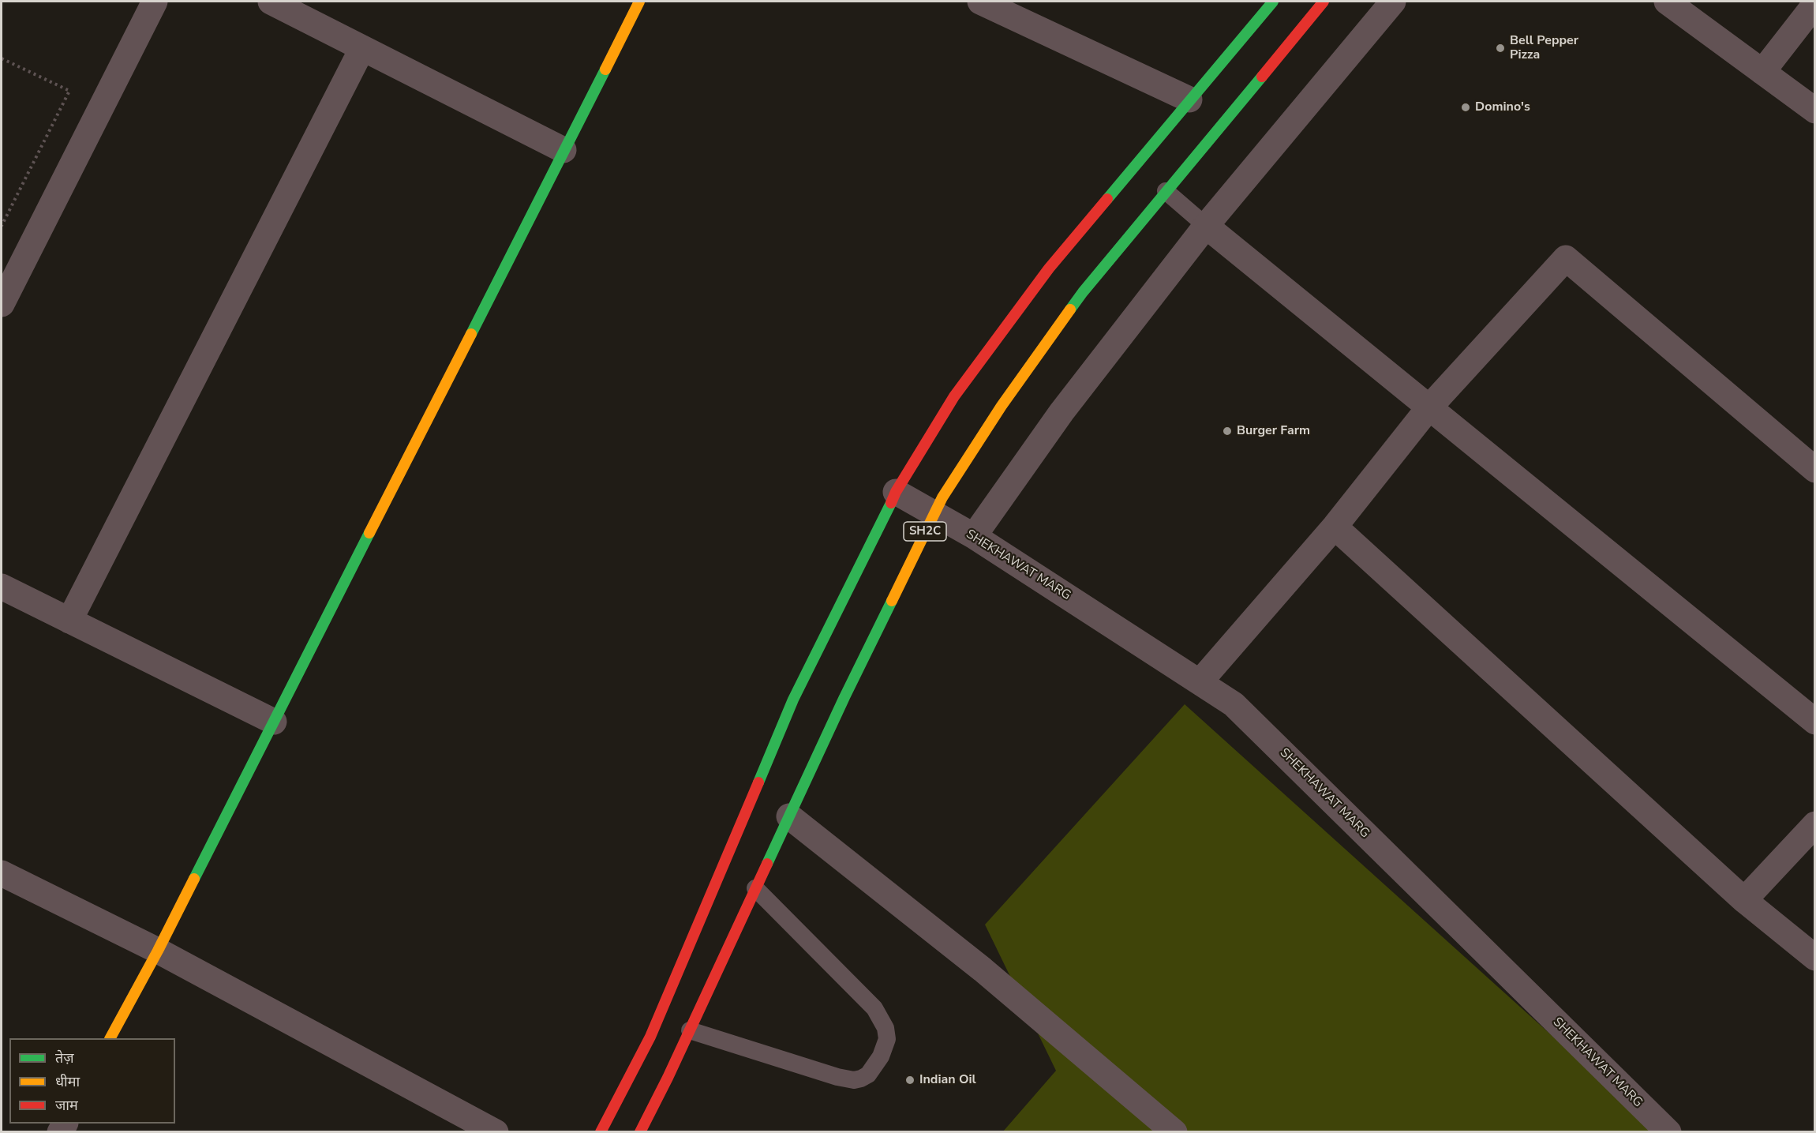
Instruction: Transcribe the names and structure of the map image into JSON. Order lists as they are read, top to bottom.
{
  "streets": {
    "main road": ["SH2C"],
    "street": ["SHEKHAWAT MARG"]
  },
  "crossings": [
    ["SH2C", "SHEKHAWAT MARG"]
  ],
  "places": [
    "Bell Pepper Pizza",
    "Domino's",
    "Burger Farm",
    "Indian Oil"
  ],
  "legend": ["तेज़", "धीमा", "जाम"]
}
